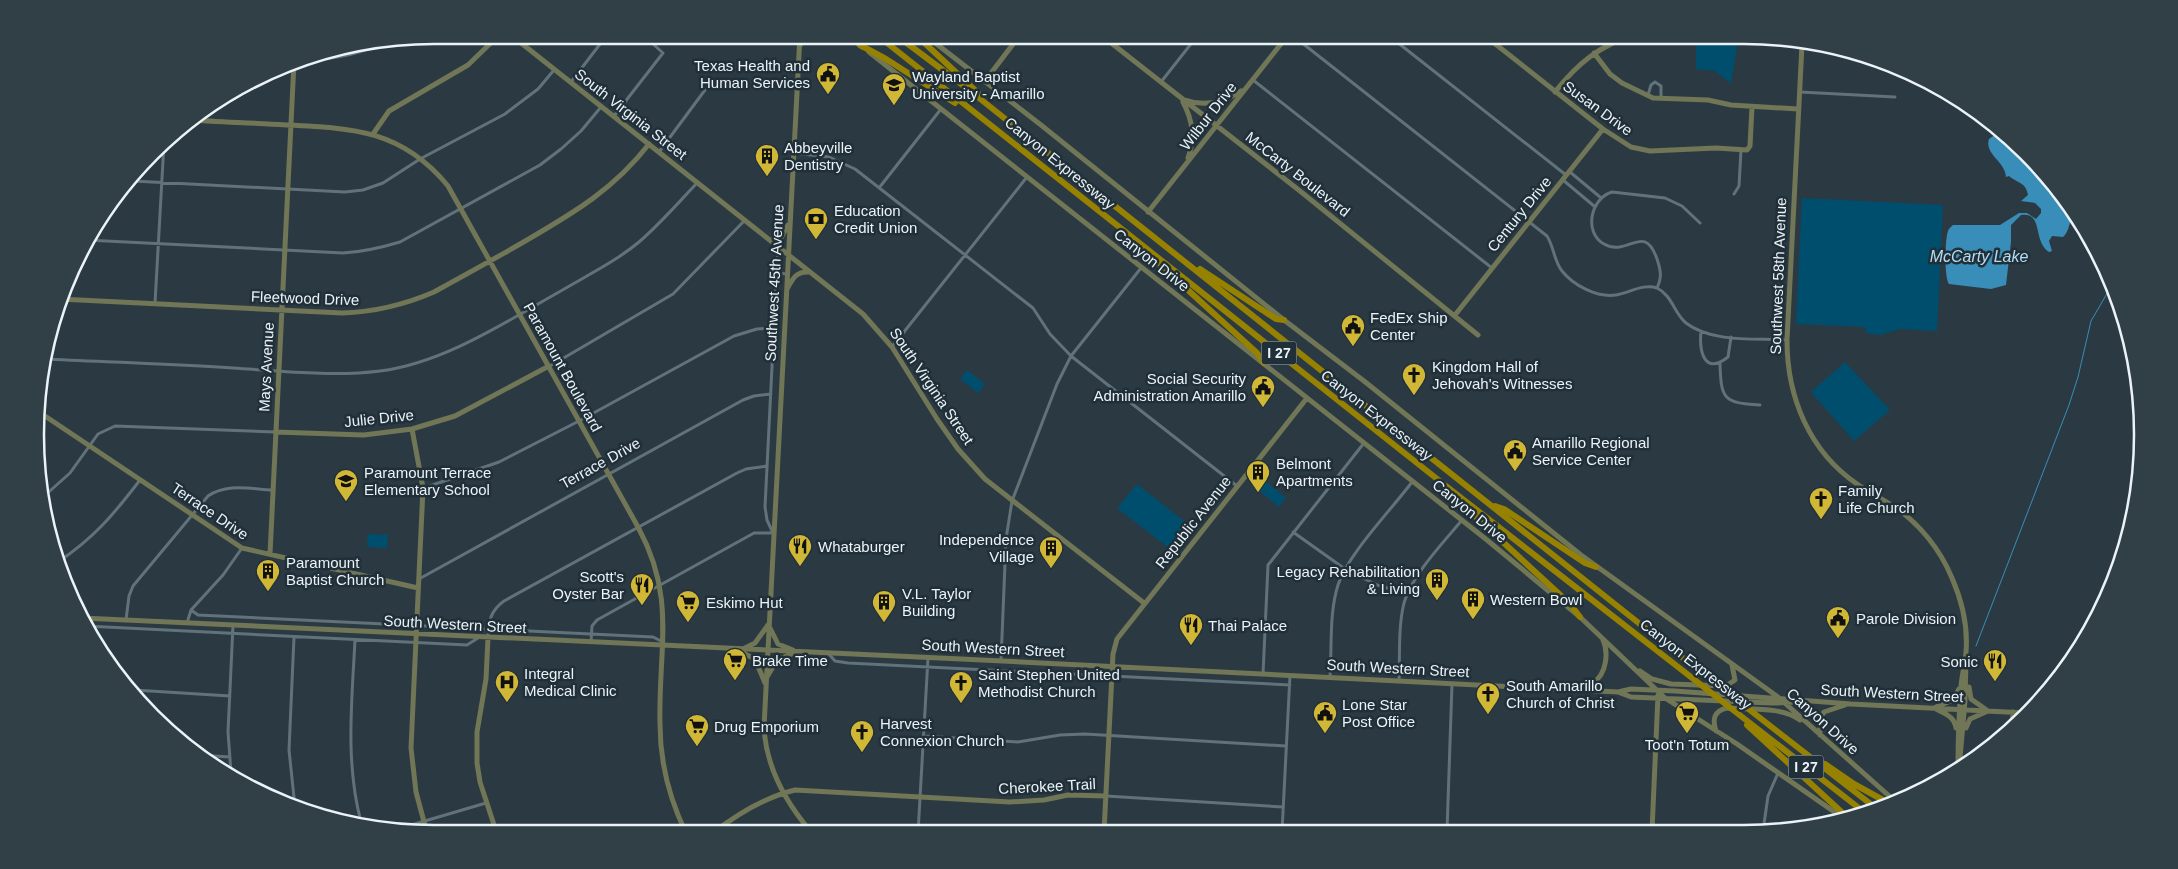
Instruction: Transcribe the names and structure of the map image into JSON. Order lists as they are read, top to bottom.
{
  "streets": {
    "highway": ["Canyon Expressway", "I 27"],
    "main road": [
      "Susan Drive",
      "South Virginia Street",
      "Wilbur Drive",
      "McCarty Boulevard",
      "Century Drive",
      "Canyon Drive",
      "Southwest 58th Avenue",
      "Southwest 45th Avenue",
      "Fleetwood Drive",
      "Mays Avenue",
      "Paramount Boulevard",
      "Julie Drive",
      "Terrace Drive",
      "Republic Avenue",
      "South Western Street",
      "Cherokee Trail"
    ]
  },
  "crossings": [
    ["Susan Drive", "Century Drive"],
    ["South Virginia Street", "Southwest 45th Avenue"],
    ["South Virginia Street", "Fleetwood Drive"],
    ["South Virginia Street", "Julie Drive"],
    ["South Virginia Street", "Republic Avenue"],
    ["Wilbur Drive", "McCarty Boulevard"],
    ["Wilbur Drive", "Canyon Drive"],
    ["McCarty Boulevard", "Century Drive"],
    ["Canyon Drive", "Republic Avenue"],
    ["Canyon Drive", "South Western Street"],
    ["Southwest 58th Avenue", "South Western Street"],
    ["Southwest 45th Avenue", "Terrace Drive"],
    ["Southwest 45th Avenue", "South Western Street"],
    ["Southwest 45th Avenue", "Cherokee Trail"],
    ["Fleetwood Drive", "Mays Avenue"],
    ["Fleetwood Drive", "Paramount Boulevard"],
    ["Mays Avenue", "Paramount Boulevard"],
    ["Mays Avenue", "Julie Drive"],
    ["Mays Avenue", "Terrace Drive"],
    ["Paramount Boulevard", "Julie Drive"],
    ["Paramount Boulevard", "Terrace Drive"],
    ["Paramount Boulevard", "South Western Street"],
    ["Julie Drive", "Terrace Drive"],
    ["Republic Avenue", "South Western Street"],
    ["Republic Avenue", "Cherokee Trail"]
  ],
  "water": ["McCarty Lake"],
  "places": {
    "public building": [
      "Texas Health and Human Services",
      "FedEx Ship Center",
      "Social Security Administration Amarillo",
      "Amarillo Regional Service Center",
      "Parole Division",
      "Lone Star Post Office"
    ],
    "school or university": ["Wayland Baptist University - Amarillo", "Paramount Terrace Elementary School"],
    "building": [
      "Abbeyville Dentistry",
      "Belmont Apartments",
      "Independence Village",
      "Paramount Baptist Church",
      "Legacy Rehabilitation & Living",
      "Western Bowl",
      "V.L. Taylor Building"
    ],
    "bank": ["Education Credit Union"],
    "church": [
      "Kingdom Hall of Jehovah's Witnesses",
      "Family Life Church",
      "Saint Stephen United Methodist Church",
      "South Amarillo Church of Christ",
      "Harvest Connexion Church"
    ],
    "restaurant": [
      "Whataburger",
      "Scott's Oyster Bar",
      "Thai Palace",
      "Sonic"
    ],
    "supermarket": [
      "Eskimo Hut",
      "Brake Time",
      "Toot'n Totum",
      "Drug Emporium"
    ],
    "hospital": ["Integral Medical Clinic"]
  }
}
